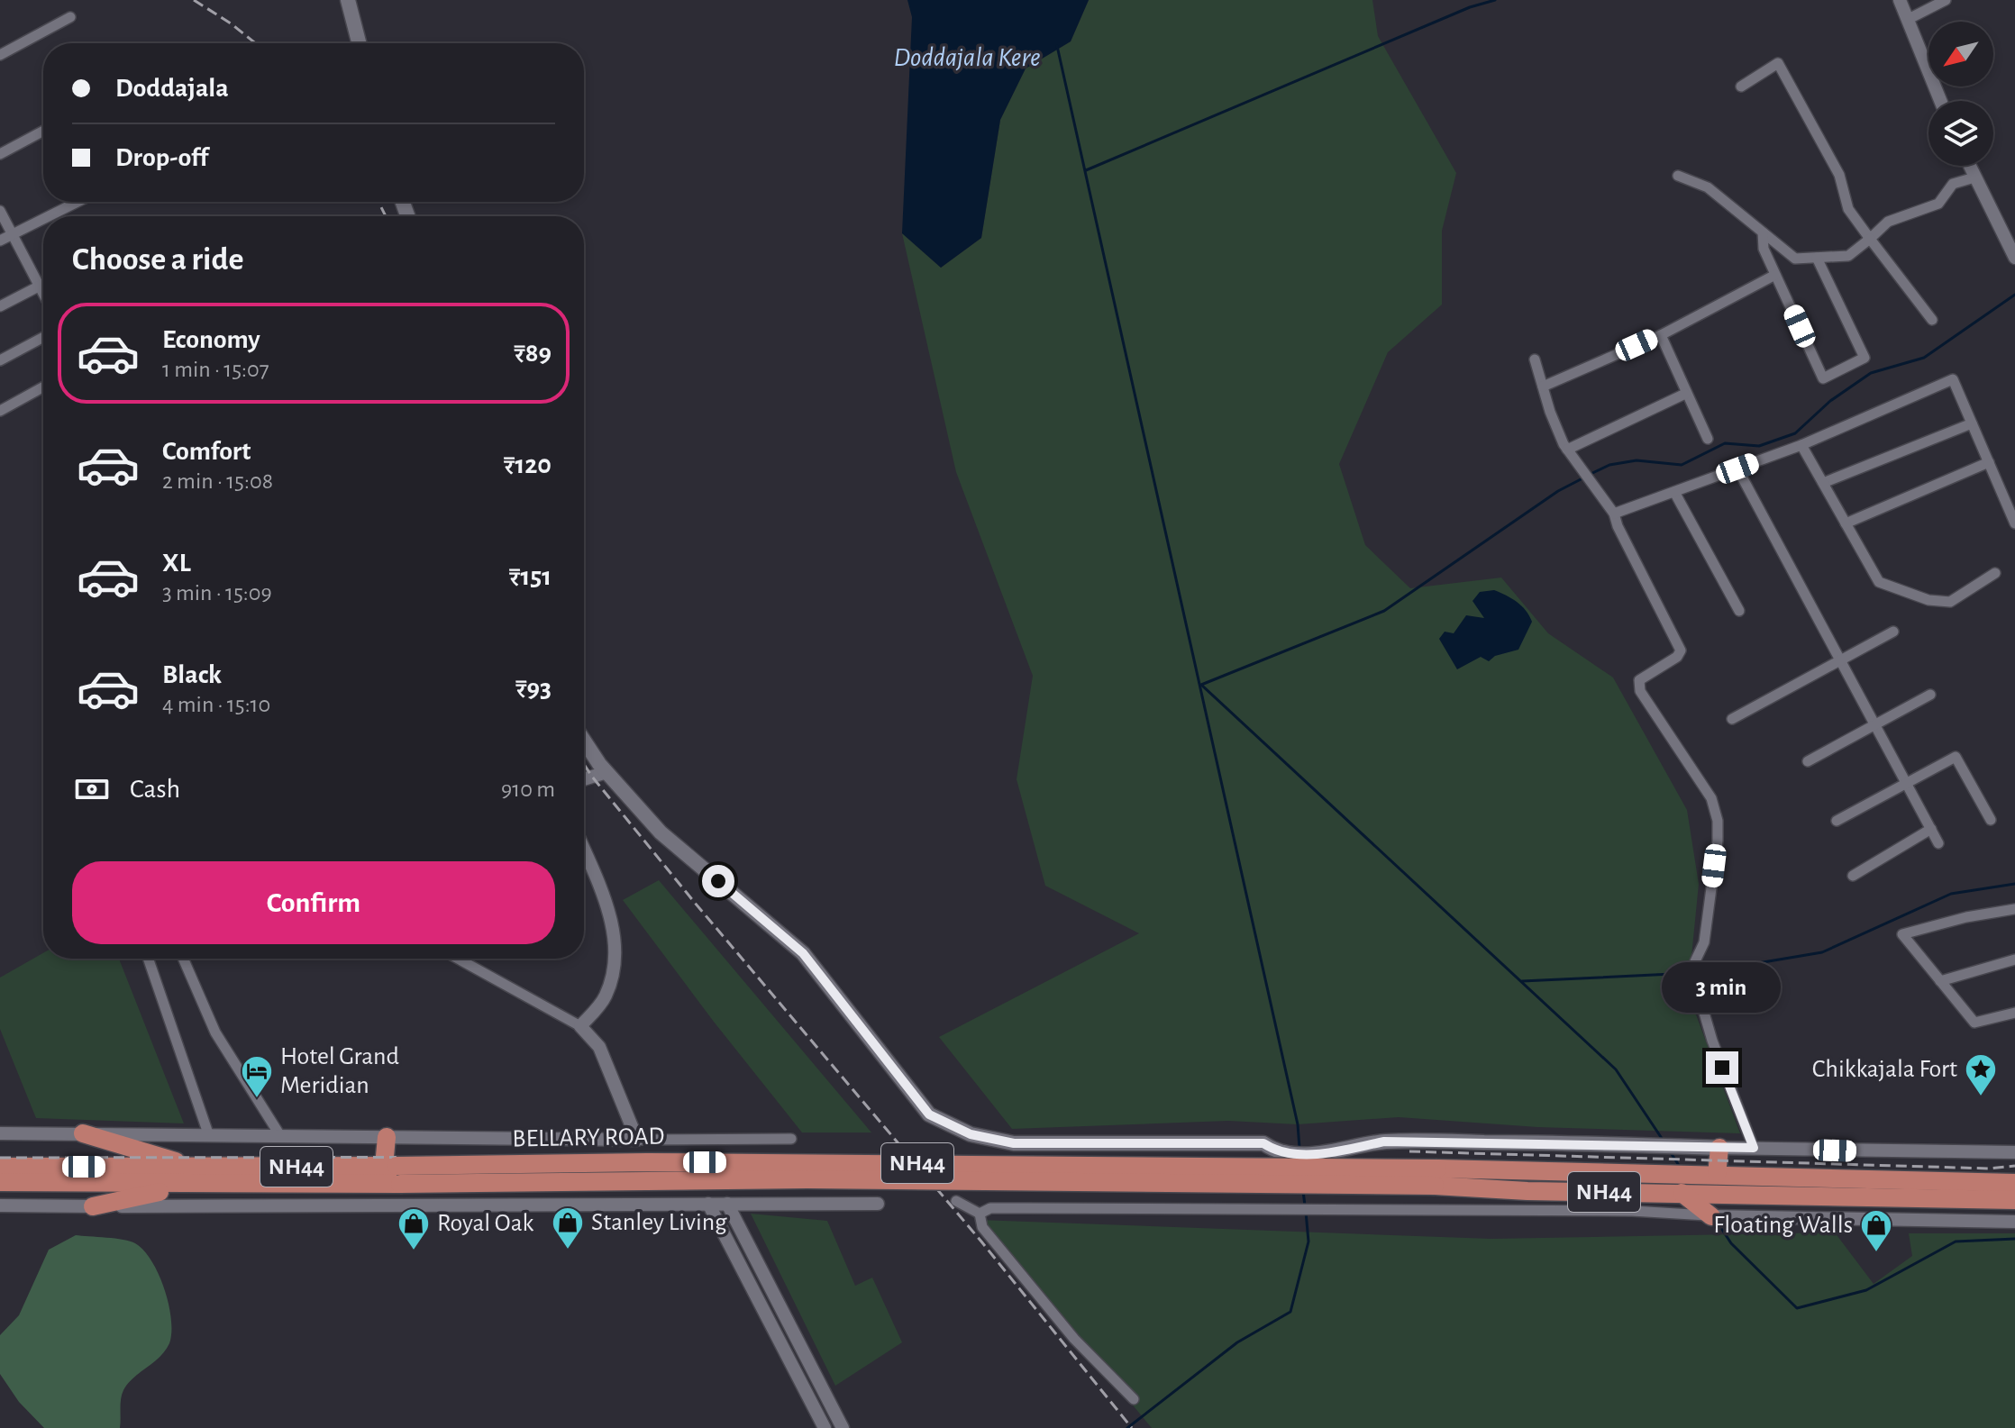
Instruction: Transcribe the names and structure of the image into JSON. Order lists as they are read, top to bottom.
{
  "streets": {
    "highway": ["BELLARY ROAD", "NH44"]
  },
  "crossings": [
    ["BELLARY ROAD", "NH44"]
  ],
  "water": ["Doddajala Kere"],
  "places": {
    "place": ["Chikkajala Fort"],
    "hotel": ["Hotel Grand Meridian"],
    "shop": ["Stanley Living", "Royal Oak", "Floating Walls"]
  },
  "north": "bottom left",
  "page": {
    "banner": ["Doddajala", "Drop-off"],
    "heading": "Choose a ride",
    "list": [
      {
        "name": "Economy",
        "note": "1 min · 15:07",
        "value": "₹89"
      },
      {
        "name": "Comfort",
        "note": "2 min · 15:08",
        "value": "₹120"
      },
      {
        "name": "XL",
        "note": "3 min · 15:09",
        "value": "₹151"
      },
      {
        "name": "Black",
        "note": "4 min · 15:10",
        "value": "₹93"
      }
    ],
    "pay": ["Cash", "910 m"],
    "buttons": "Confirm",
    "bubble": "3 min"
  }
}
